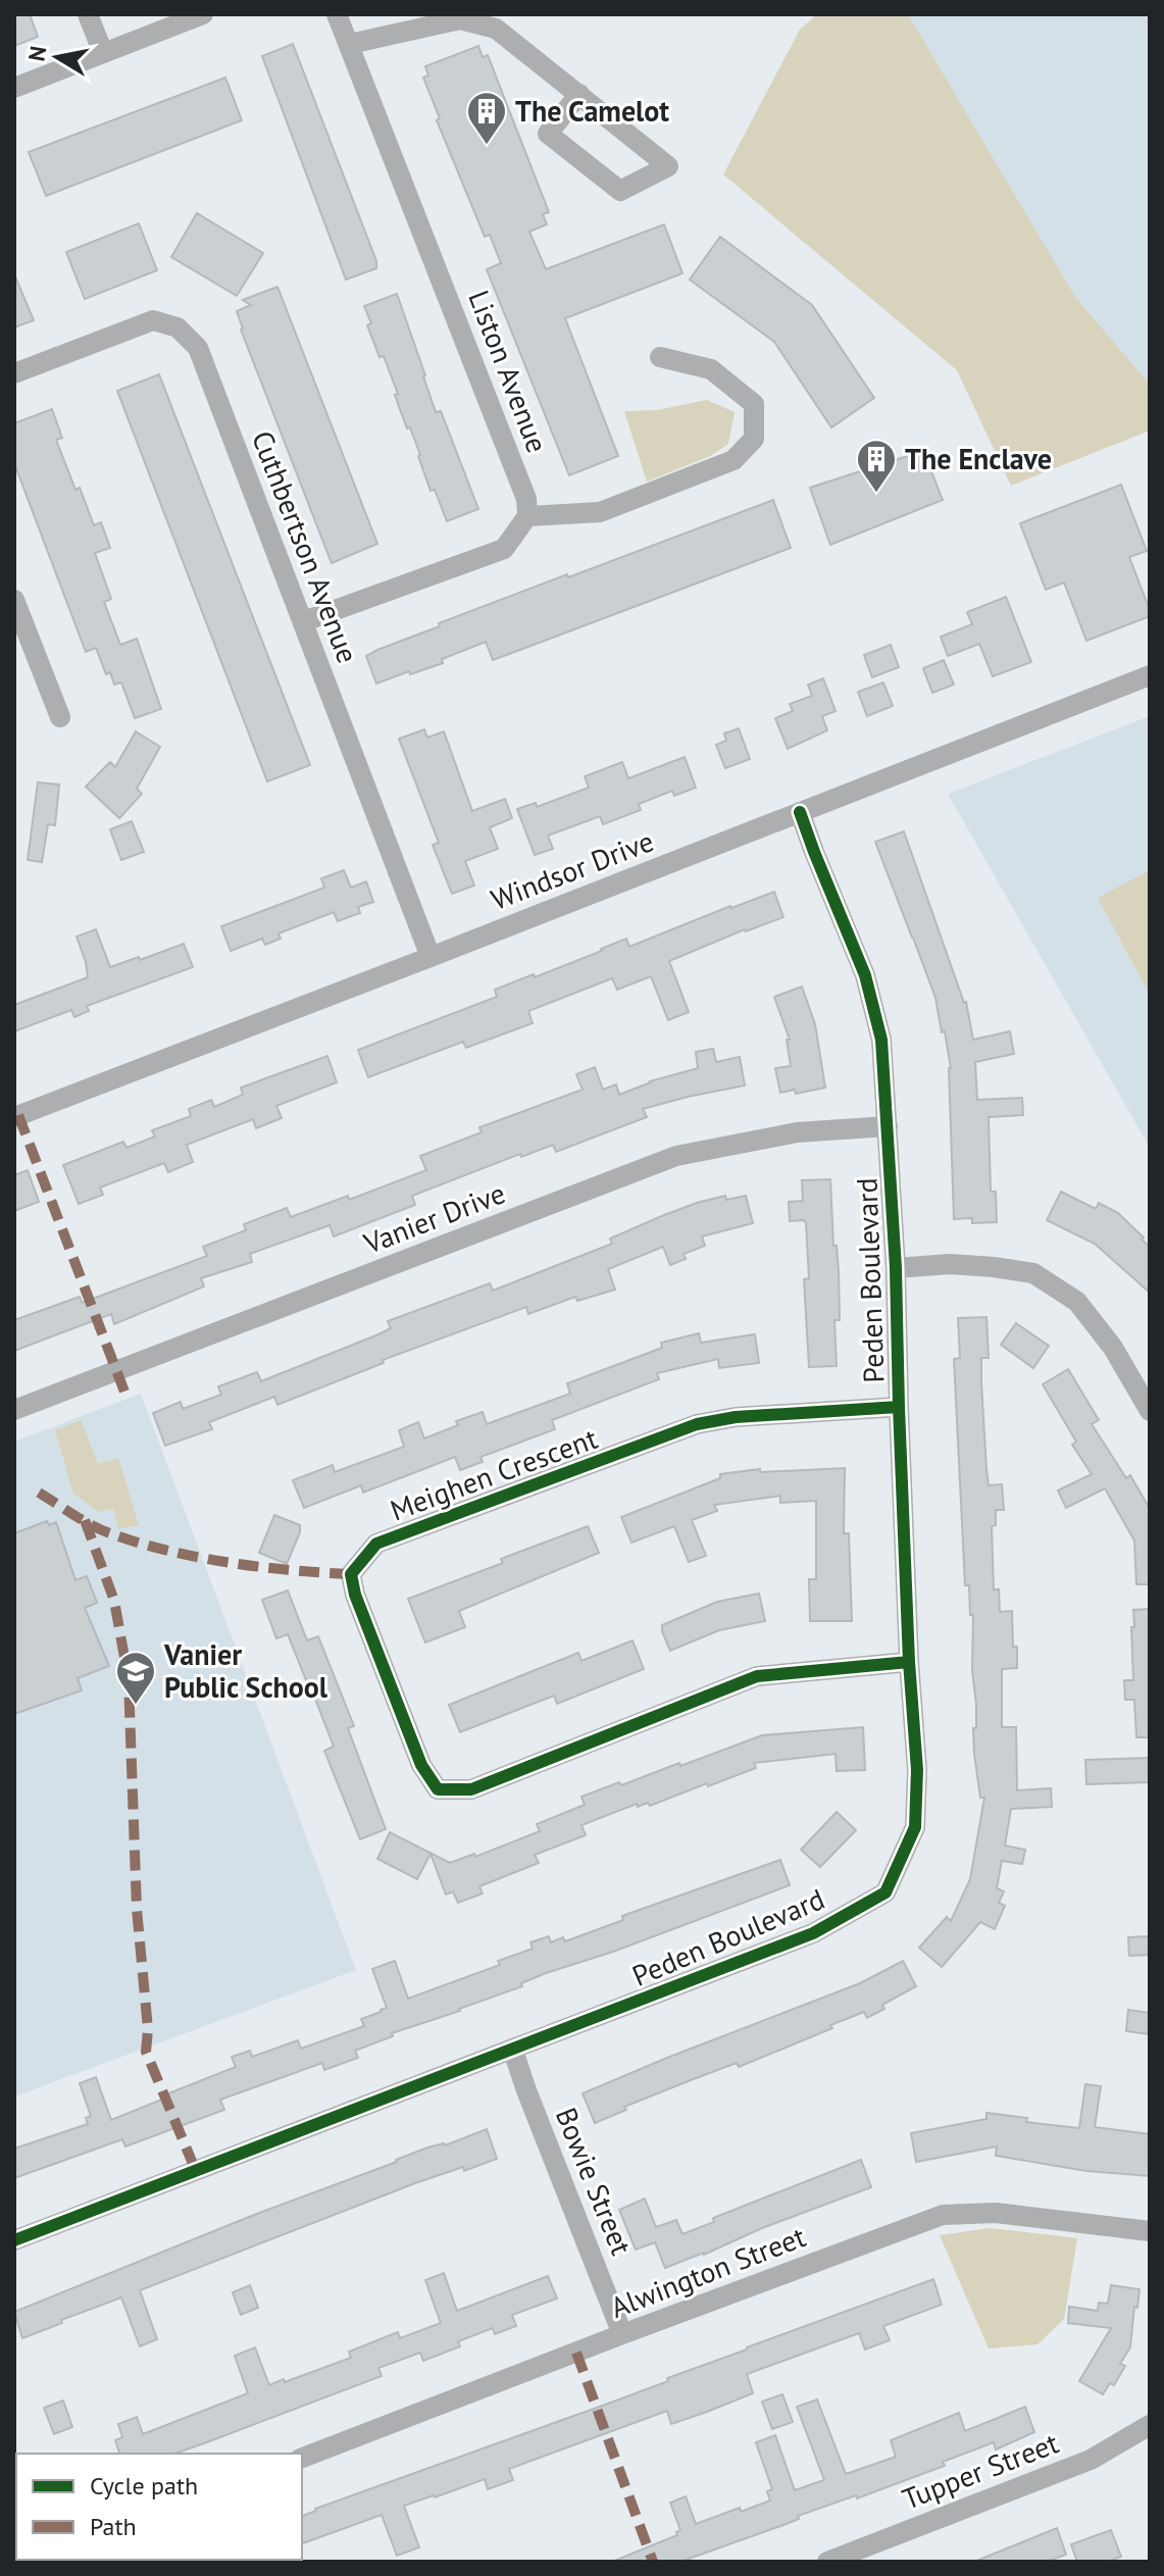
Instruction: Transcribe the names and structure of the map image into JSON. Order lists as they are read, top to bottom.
{
  "streets": {
    "street": [
      "Liston Avenue",
      "Cuthbertson Avenue",
      "Windsor Drive",
      "Vanier Drive",
      "Peden Boulevard",
      "Meighen Crescent",
      "Bowie Street",
      "Alwington Street",
      "Tupper Street"
    ]
  },
  "crossings": [
    ["Cuthbertson Avenue", "Windsor Drive"],
    ["Windsor Drive", "Peden Boulevard"],
    ["Vanier Drive", "Peden Boulevard"],
    ["Peden Boulevard", "Meighen Crescent"],
    ["Peden Boulevard", "Bowie Street"],
    ["Bowie Street", "Alwington Street"]
  ],
  "places": {
    "building": ["The Camelot", "The Enclave"],
    "school or university": ["Vanier Public School"]
  },
  "legend": ["Cycle path", "Path"],
  "north": "left"
}
